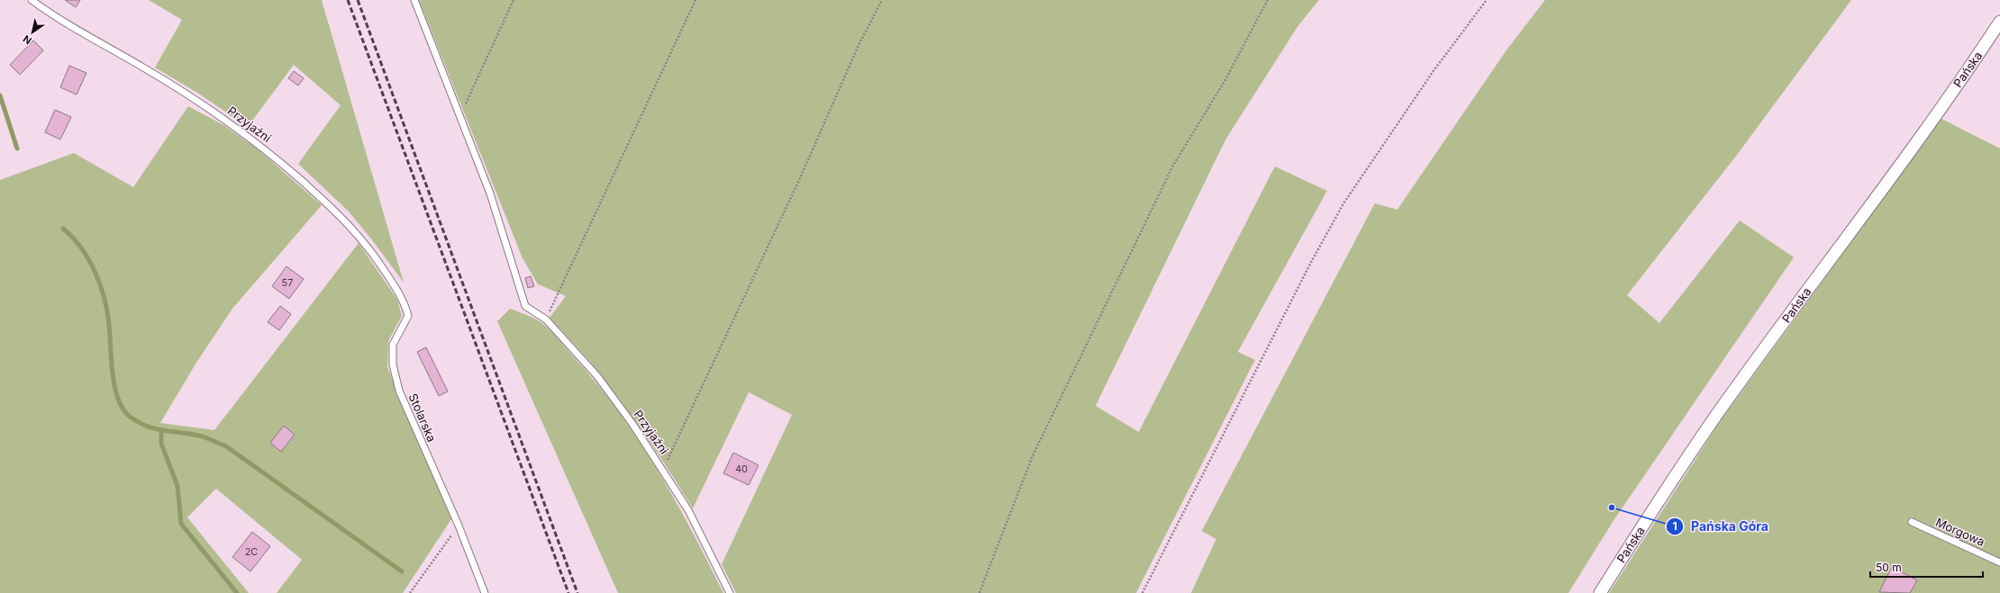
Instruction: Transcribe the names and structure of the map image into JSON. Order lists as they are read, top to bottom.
{
  "streets": {
    "street": ["Pańska"],
    "lane": ["Przyjaźni", "Stolarska", "Morgowa"]
  },
  "crossings": [
    ["Przyjaźni", "Stolarska"]
  ],
  "places": ["Pańska Góra"],
  "house_numbers": ["57", "40", "2C"],
  "scale_bar": "50 m",
  "north": "bottom left"
}
